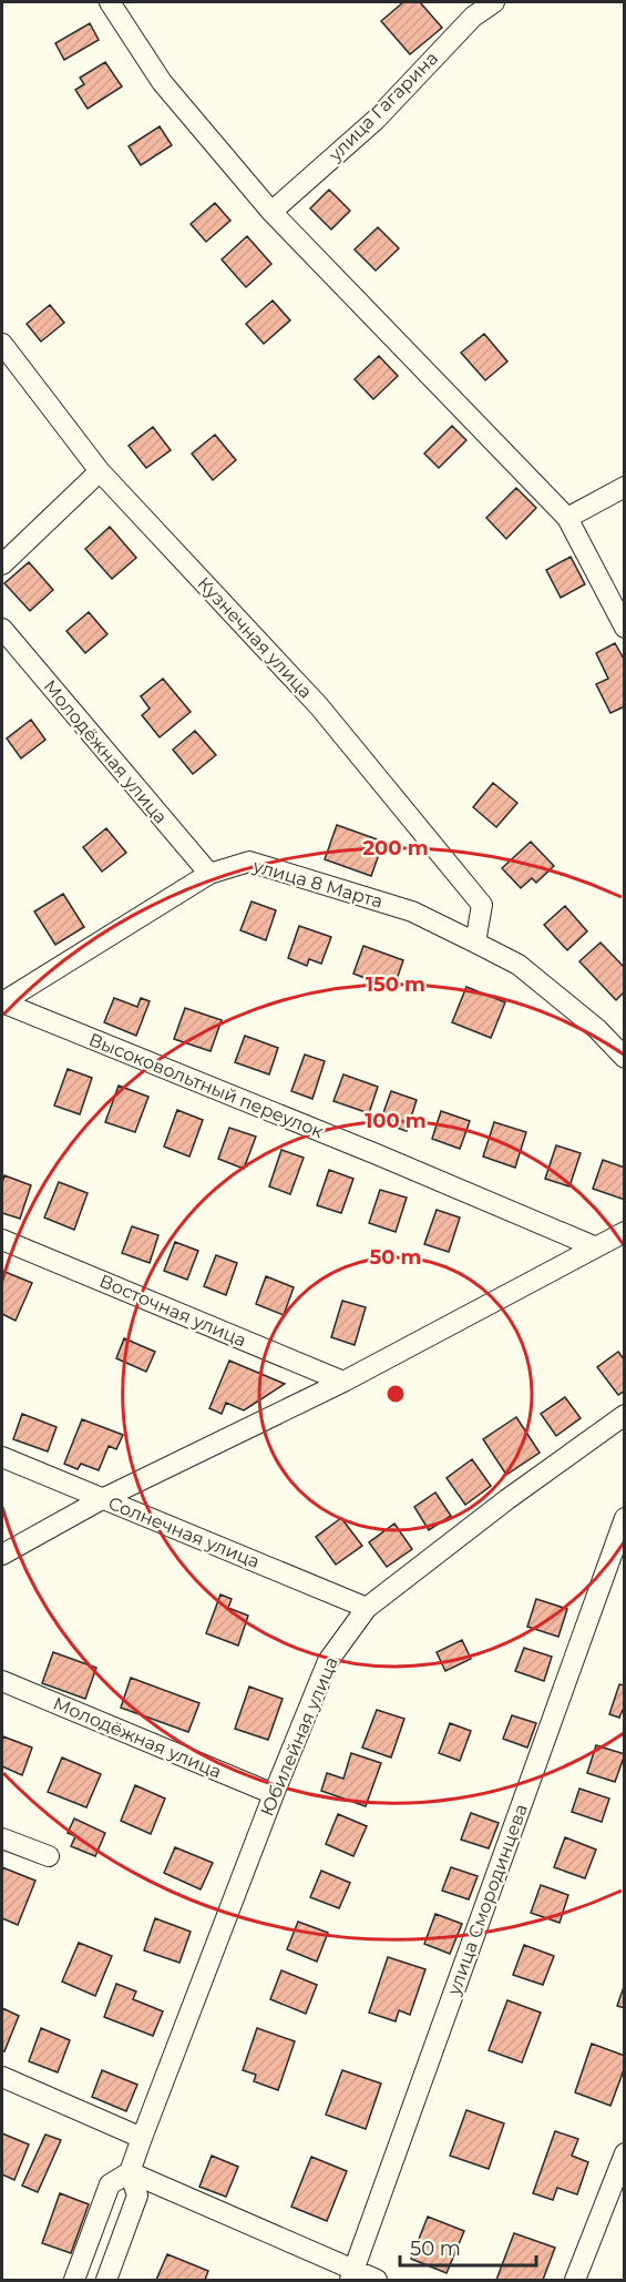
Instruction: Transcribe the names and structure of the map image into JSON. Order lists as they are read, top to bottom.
{
  "streets": {
    "street": [
      "улица Гагарина",
      "Кузнечная улица",
      "Молодёжная улица",
      "улица 8 Марта",
      "Высоковольтный переулок",
      "Восточная улица",
      "Солнечная улица",
      "Юбилейная улица",
      "улица Смородинцева"
    ]
  },
  "crossings": [
    ["Кузнечная улица", "улица 8 Марта"],
    ["Молодёжная улица", "улица 8 Марта"],
    ["Молодёжная улица", "Юбилейная улица"],
    ["улица 8 Марта", "Высоковольтный переулок"],
    ["Солнечная улица", "Юбилейная улица"]
  ],
  "scale_bar": "50 m",
  "rings": [
    "200 m",
    "150 m",
    "100 m",
    "50 m"
  ]
}
